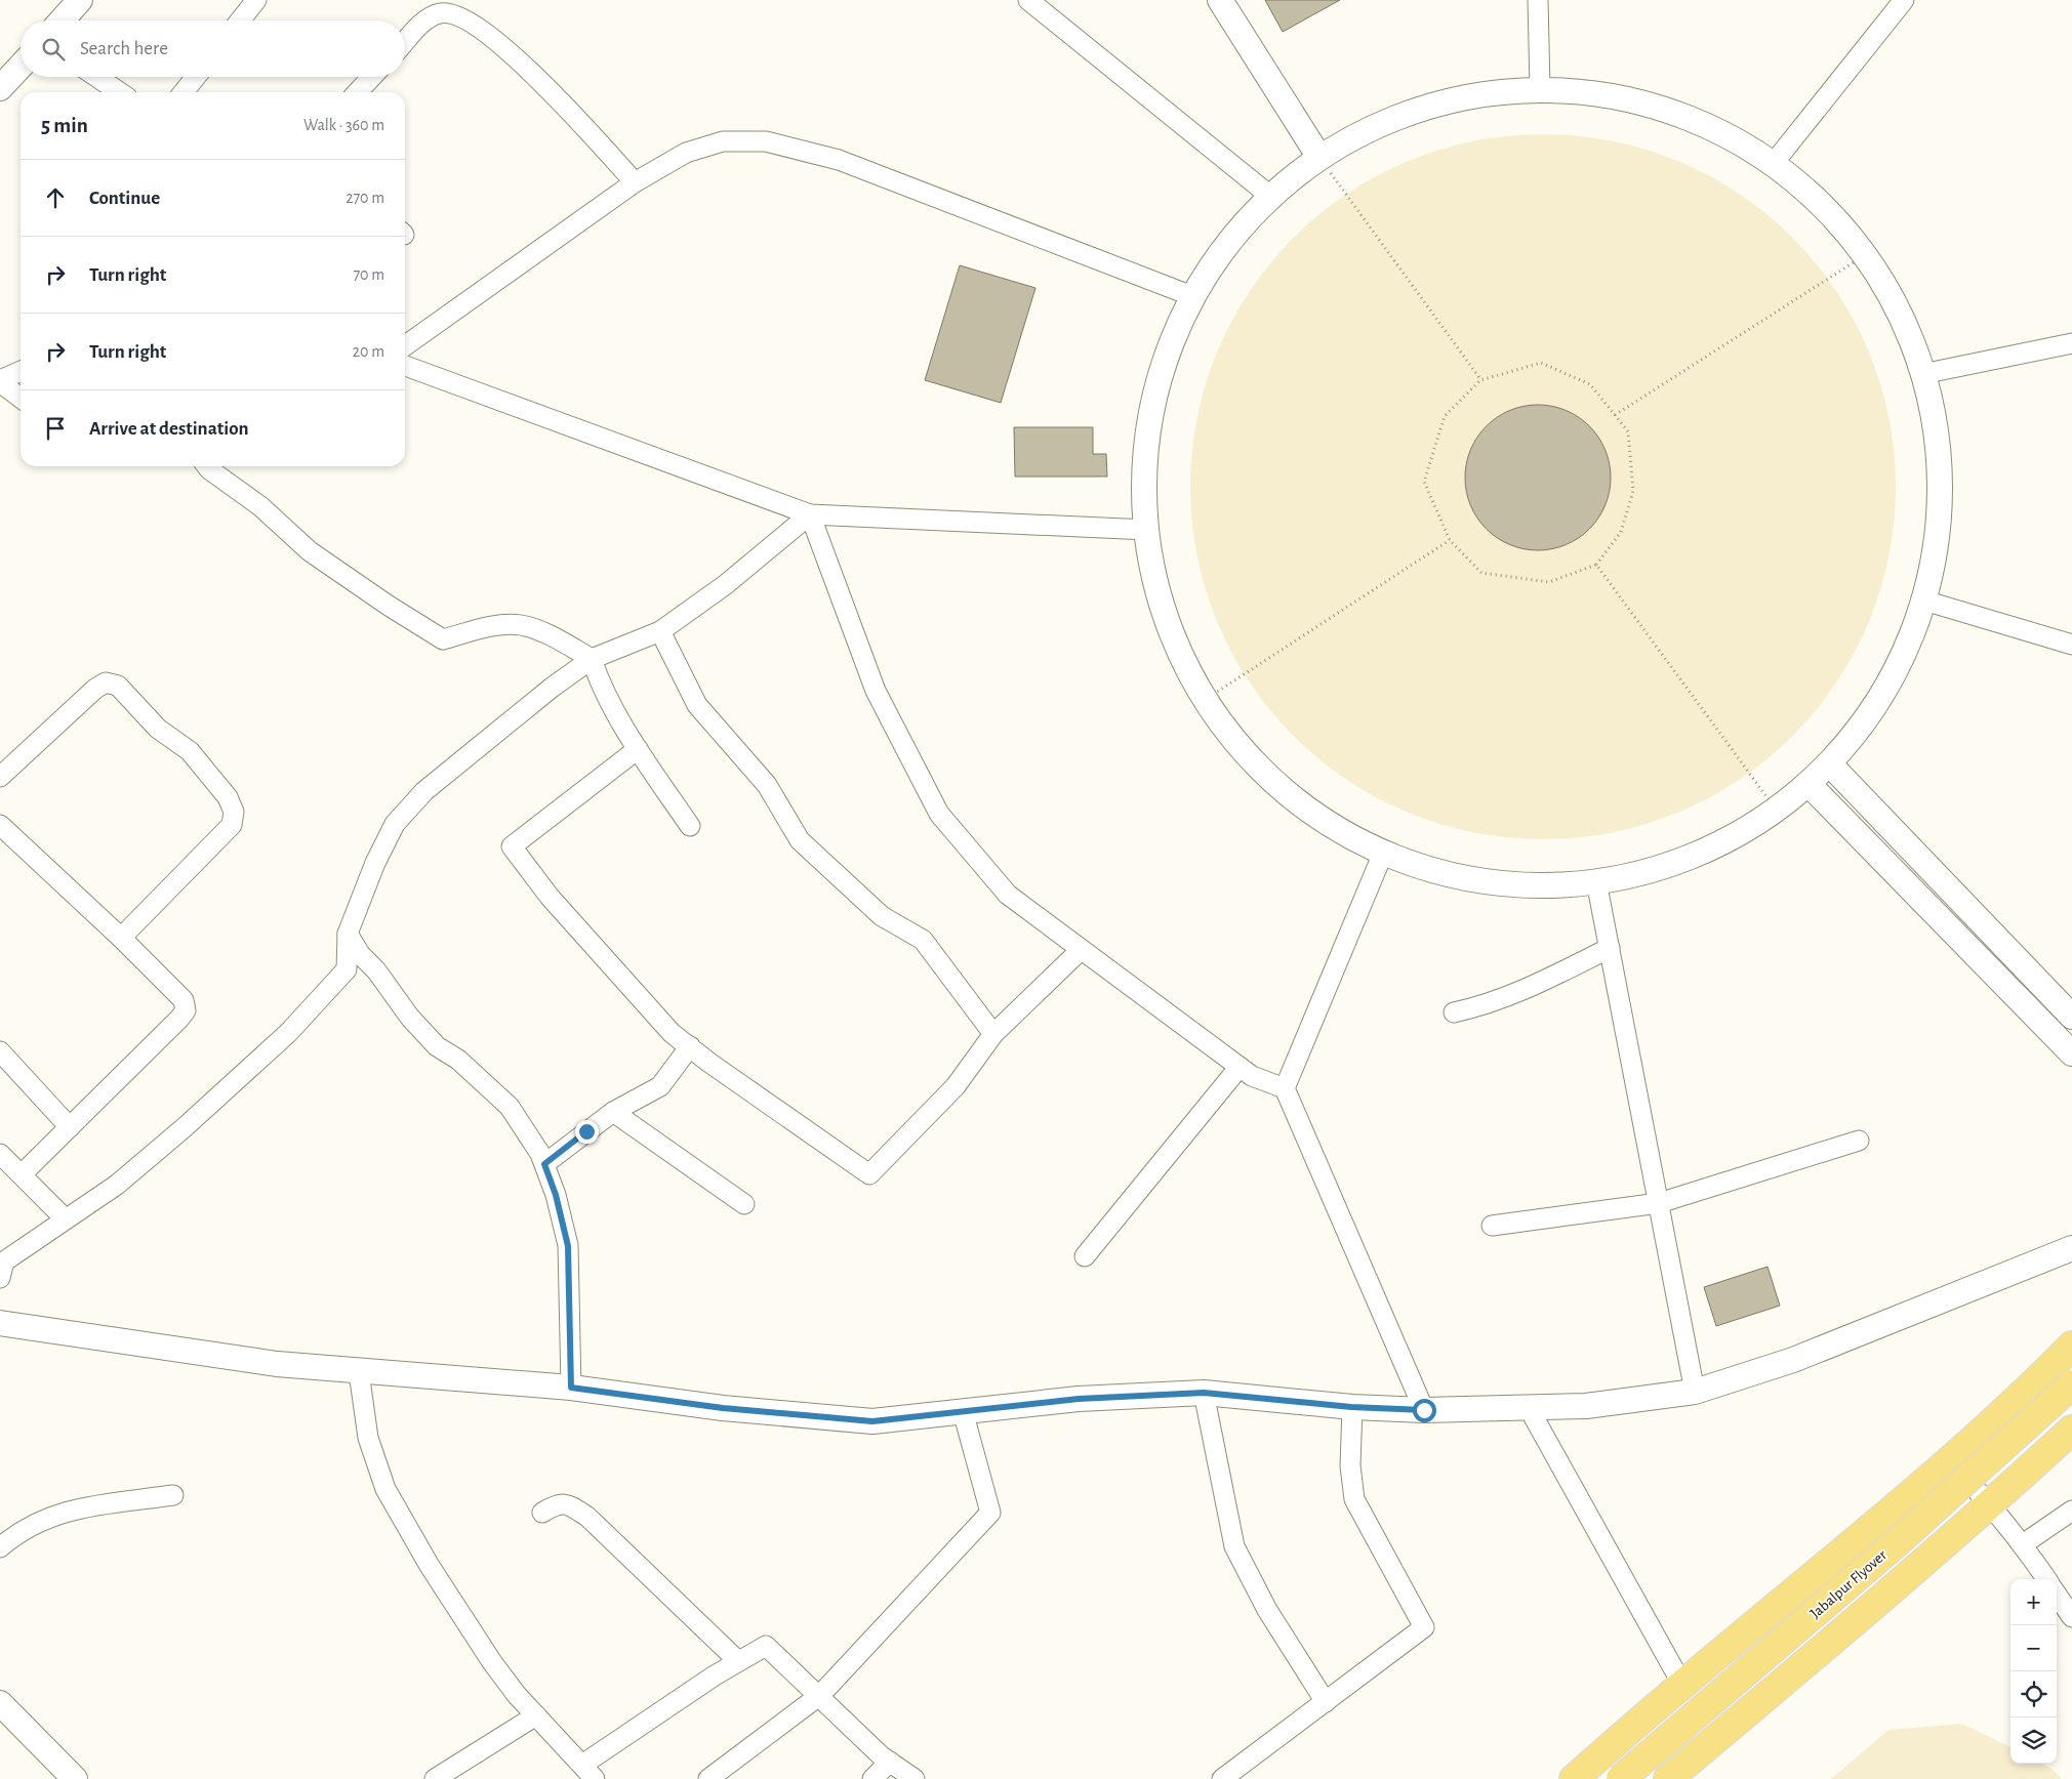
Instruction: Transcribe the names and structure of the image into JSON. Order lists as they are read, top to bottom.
{
  "streets": {
    "main road": ["Jabalpur Flyover"]
  },
  "page": {
    "search": "Search here",
    "heading": ["5 min", "Walk · 360 m"],
    "list": [
      ["Continue", "270 m"],
      ["Turn right", "70 m"],
      ["Turn right", "20 m"],
      "Arrive at destination"
    ],
    "map_buttons": ["+", "−"]
  }
}
